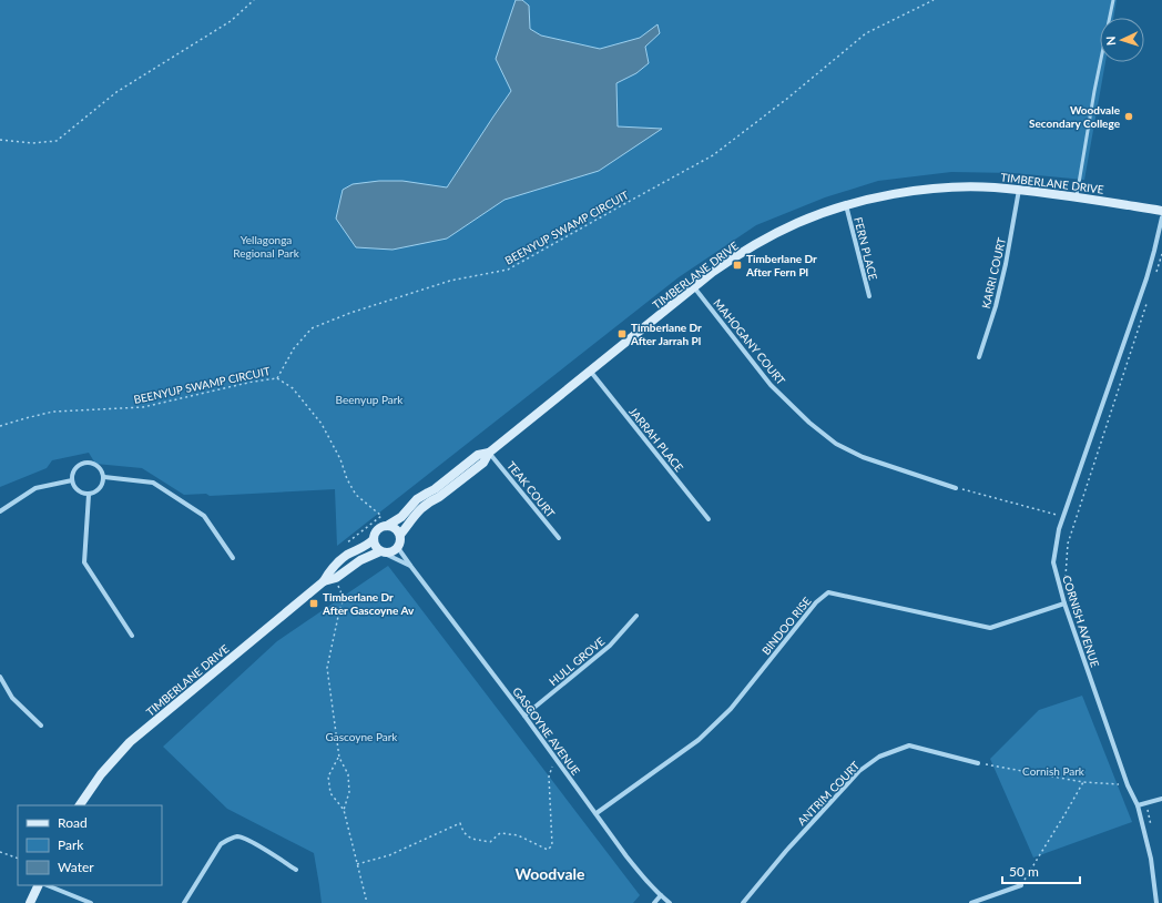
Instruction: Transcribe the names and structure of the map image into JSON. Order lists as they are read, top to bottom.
{
  "streets": {
    "street": [
      "TIMBERLANE DRIVE",
      "FERN PLACE",
      "KARRI COURT",
      "MAHOGANY COURT",
      "JARRAH PLACE",
      "TEAK COURT",
      "CORNISH AVENUE",
      "BINDOO RISE",
      "HULL GROVE",
      "GASCOYNE AVENUE",
      "ANTRIM COURT"
    ],
    "path": ["BEENYUP SWAMP CIRCUIT"]
  },
  "crossings": [
    ["TIMBERLANE DRIVE", "FERN PLACE"],
    ["TIMBERLANE DRIVE", "KARRI COURT"],
    ["TIMBERLANE DRIVE", "MAHOGANY COURT"],
    ["TIMBERLANE DRIVE", "JARRAH PLACE"],
    ["TIMBERLANE DRIVE", "TEAK COURT"],
    ["TIMBERLANE DRIVE", "GASCOYNE AVENUE"],
    ["CORNISH AVENUE", "BINDOO RISE"],
    ["BINDOO RISE", "GASCOYNE AVENUE"],
    ["HULL GROVE", "GASCOYNE AVENUE"]
  ],
  "districts": ["Woodvale"],
  "parks": [
    "Yellagonga Regional Park",
    "Beenyup Park",
    "Gascoyne Park",
    "Cornish Park"
  ],
  "places": {
    "other": ["Woodvale Secondary College"],
    "transit": ["Timberlane Dr After Fern Pl", "Timberlane Dr After Jarrah Pl", "Timberlane Dr After Gascoyne Av"]
  },
  "legend": ["Road", "Park", "Water"],
  "scale_bar": "50 m",
  "north": "left"
}
